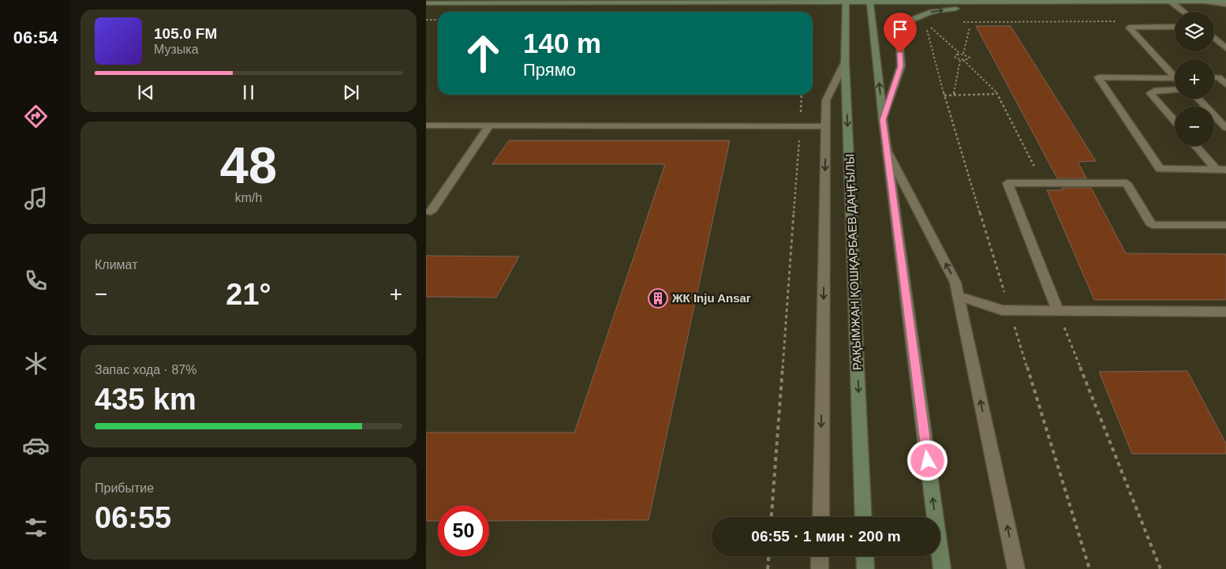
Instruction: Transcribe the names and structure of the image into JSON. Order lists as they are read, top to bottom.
{
  "streets": {
    "main road": ["РАҚЫМЖАН ҚОШҚАРБАЕВ ДАҢҒЫЛЫ"]
  },
  "places": {
    "building": ["ЖК Inju Ansar"]
  },
  "page": {
    "tabs": "06:54",
    "map_buttons": ["+", "−"],
    "turn": ["140 m", "Прямо"],
    "song": ["105.0 FM", "Музыка"],
    "tile": [
      ["48", "km/h"],
      "Климат",
      ["Запас хода · 87%", "435 km"],
      ["Прибытие", "06:55"]
    ],
    "heat": ["−", "21°", "+"],
    "limit": "50",
    "trip": "06:55 · 1 мин · 200 m"
  }
}
